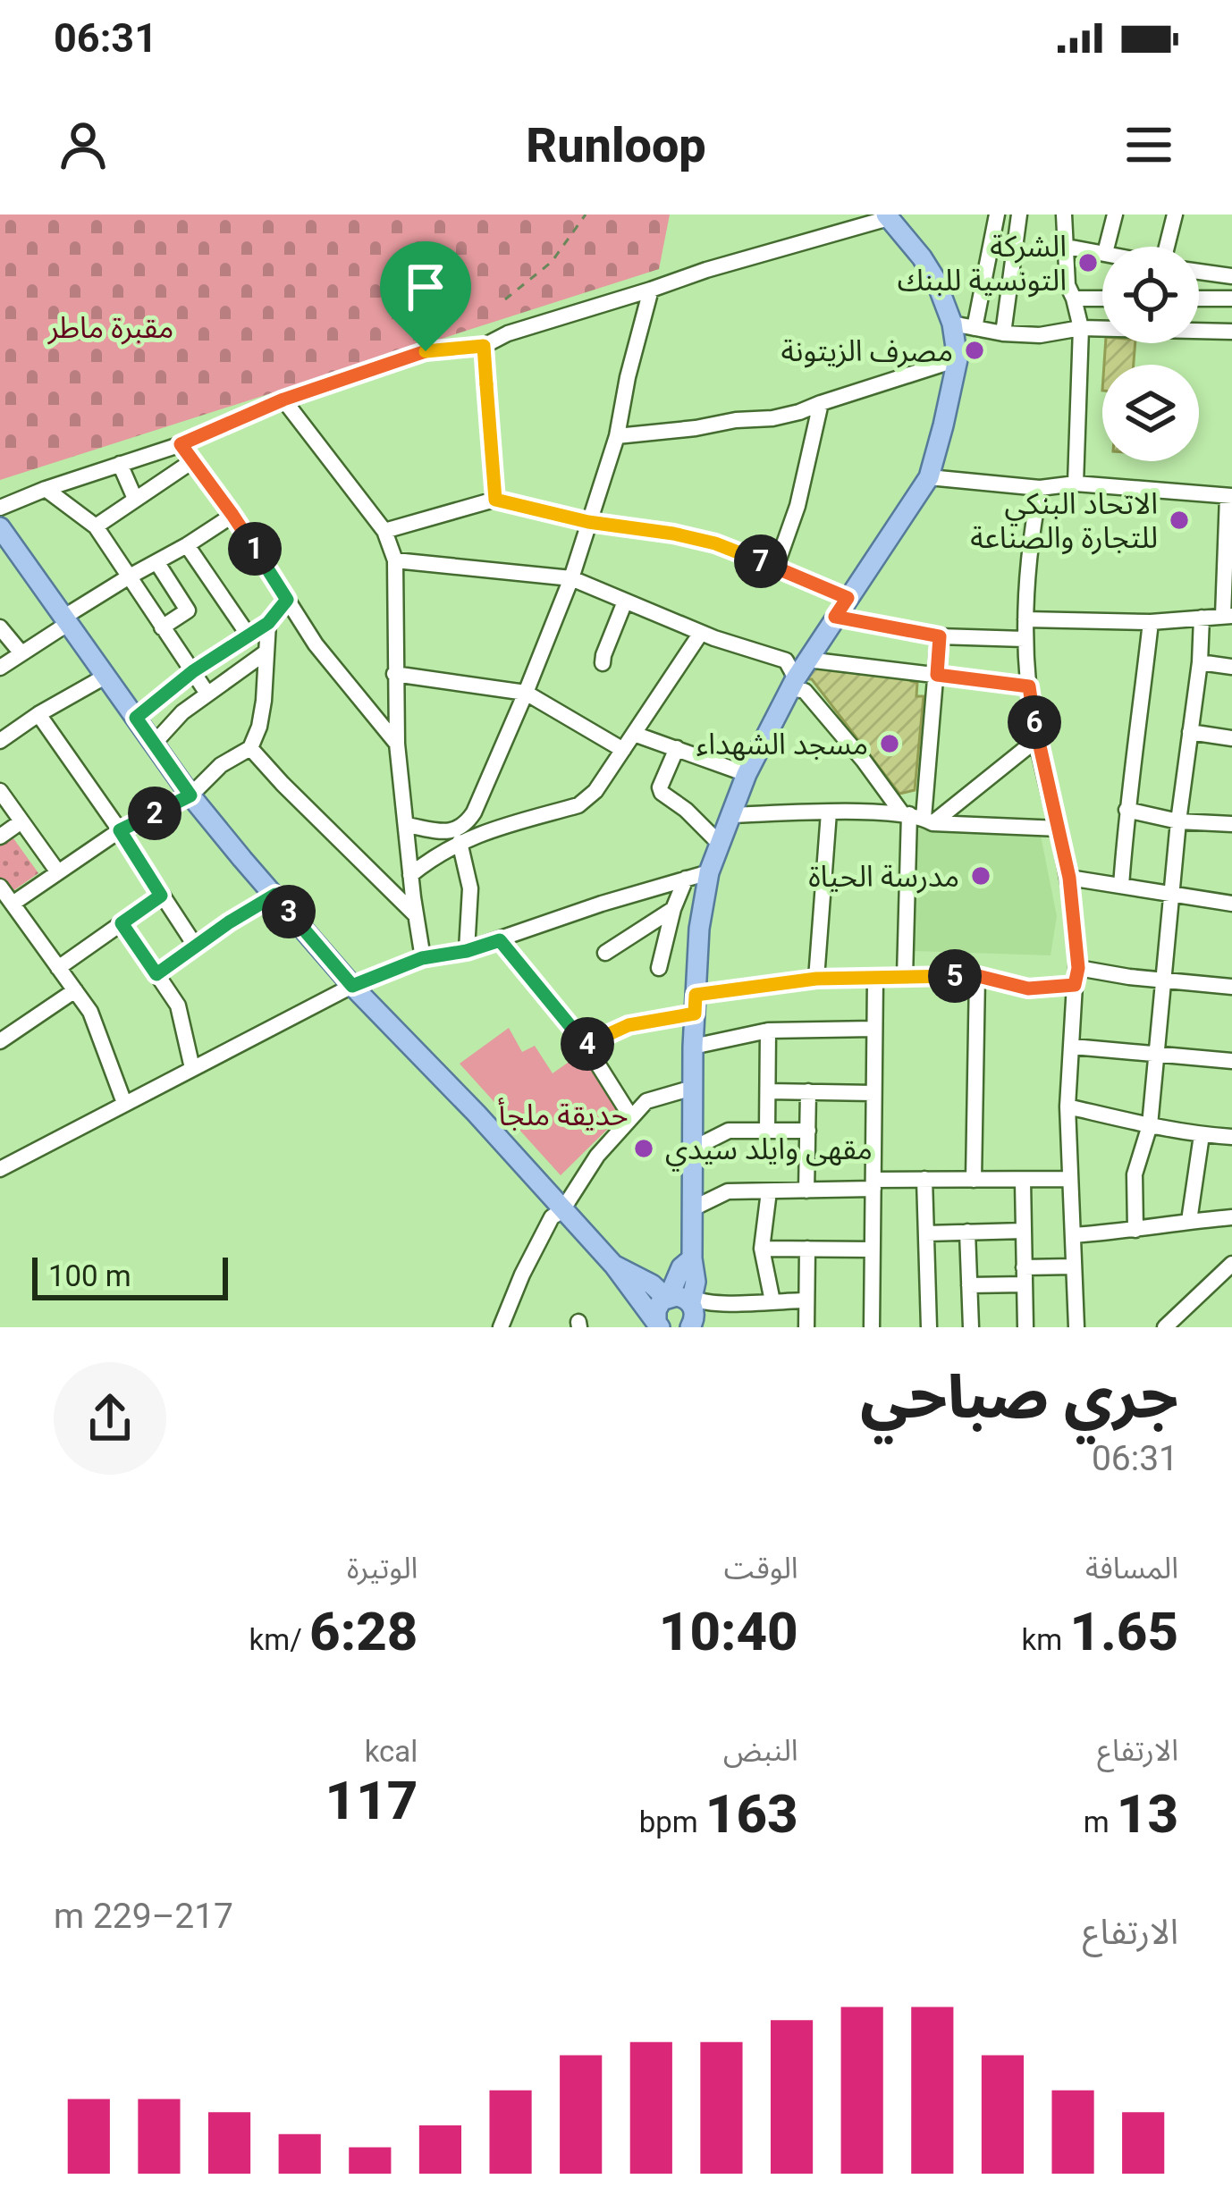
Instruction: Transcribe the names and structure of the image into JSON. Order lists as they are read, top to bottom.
{
  "parks": ["مقبرة ماطر", "حديقة ملجأ"],
  "places": [
    "الشركة التونسية للبنك",
    "مصرف الزيتونة",
    "الاتحاد البنكي للتجارة والصناعة",
    "مسجد الشهداء",
    "مدرسة الحياة",
    "مقهى وايلد سيدي"
  ],
  "scale_bar": "100 m",
  "page": {
    "status": "06:31",
    "header": "Runloop",
    "pins": [
      "1",
      "7",
      "6",
      "2",
      "3",
      "5",
      "4"
    ],
    "scale": "100 m",
    "heading": ["جري صباحي", "06:31"],
    "stats": [
      ["المسافة", "1.65 km"],
      ["الوقت", "10:40"],
      ["الوتيرة", "6:28 /km"],
      ["الارتفاع", "13 m"],
      ["النبض", "163 bpm"],
      ["kcal", "117"]
    ],
    "chart": ["الارتفاع", "217–229 m"]
  }
}
